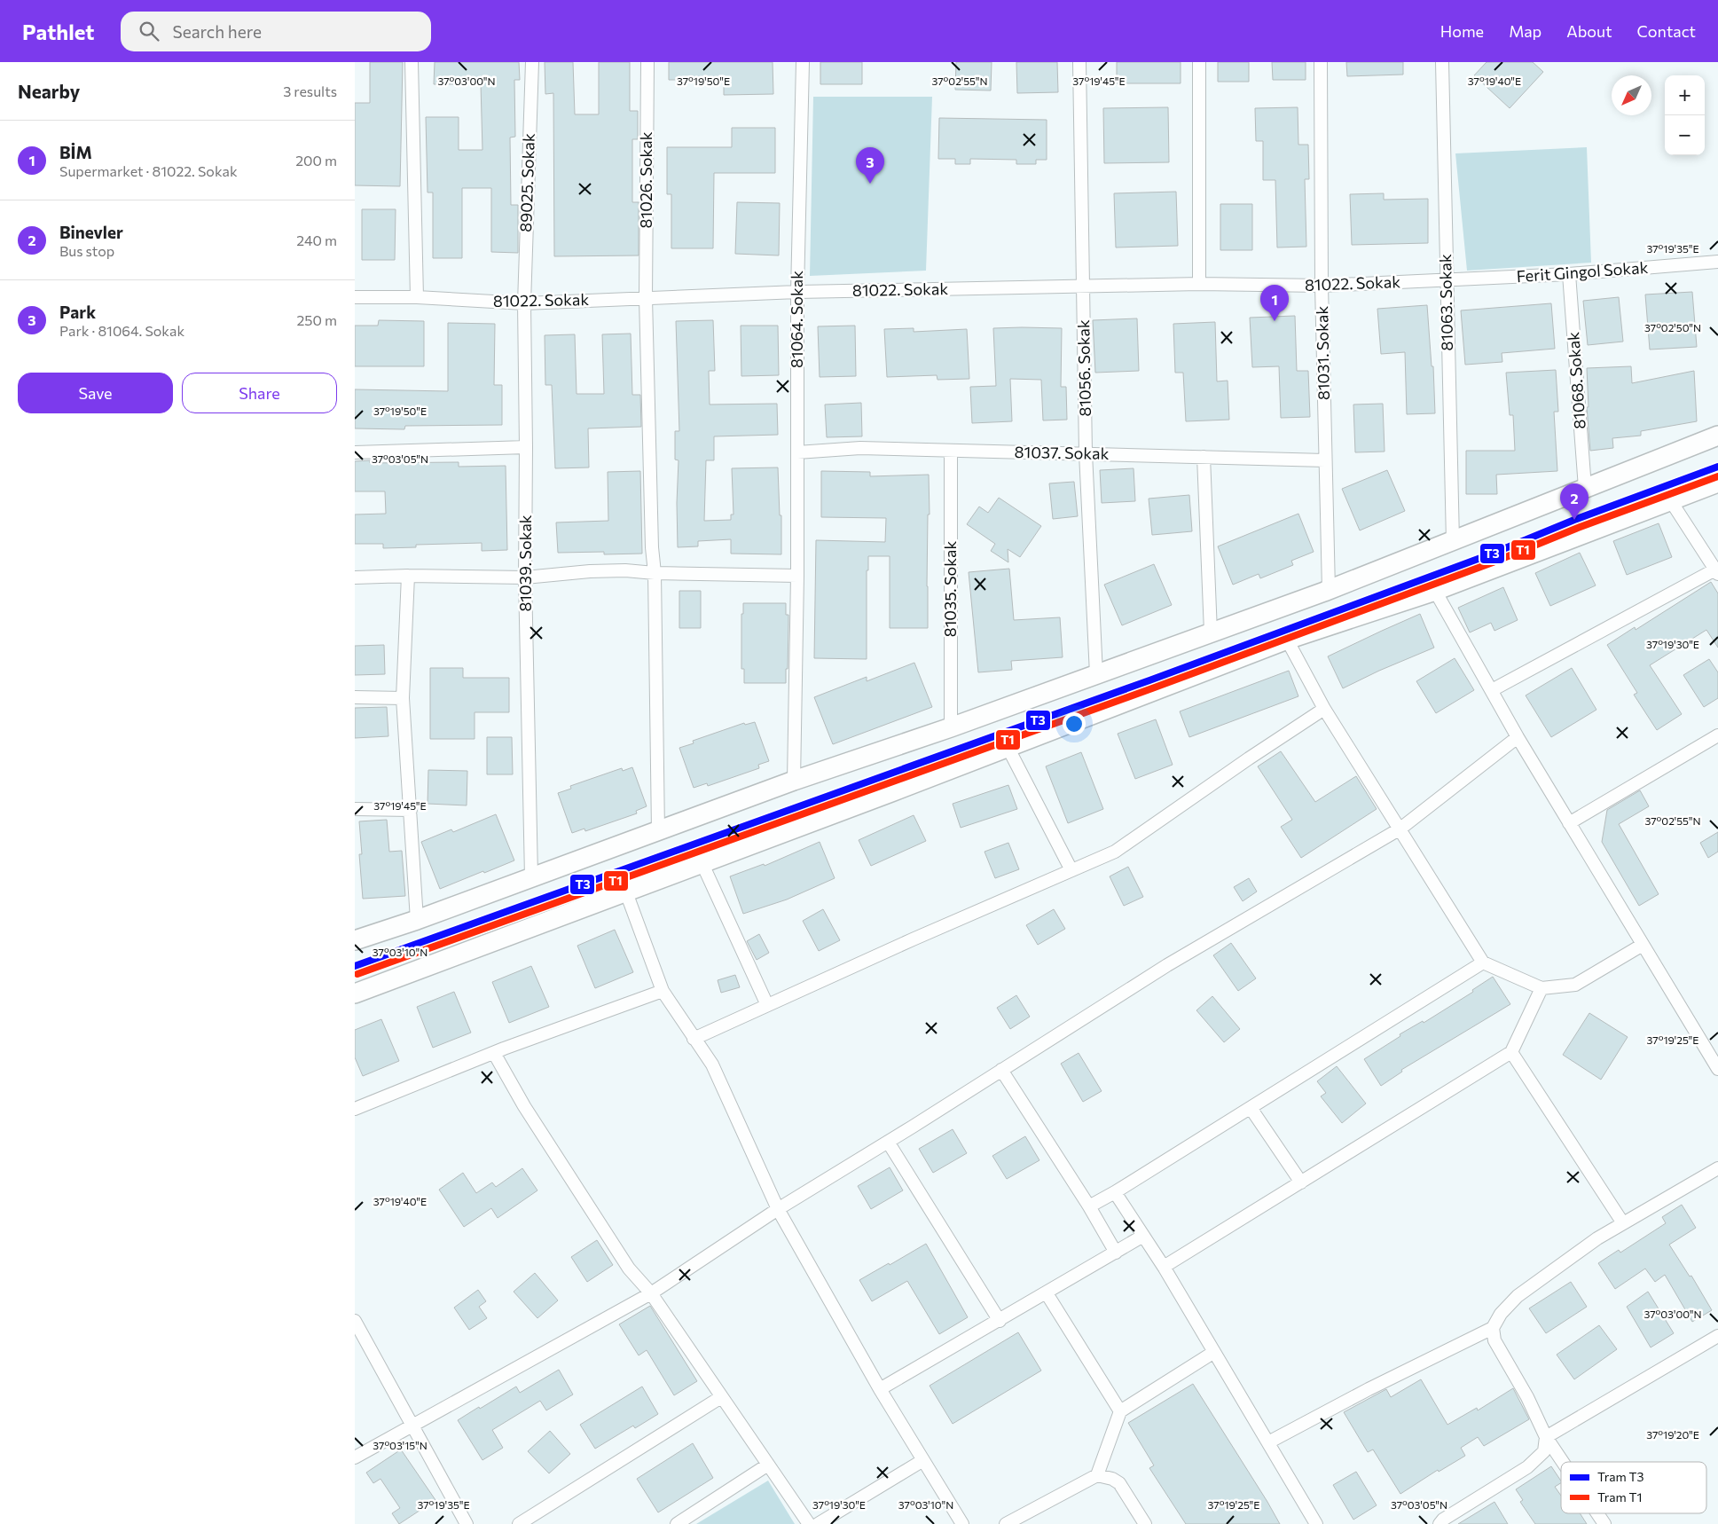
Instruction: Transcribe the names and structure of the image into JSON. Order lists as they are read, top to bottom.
{
  "streets": {
    "street": [
      "81026. Sokak",
      "89025. Sokak",
      "Ferit Gingol Sokak",
      "81022. Sokak",
      "81063. Sokak",
      "81064. Sokak",
      "81031. Sokak",
      "81056. Sokak",
      "81068. Sokak",
      "81037. Sokak",
      "81039. Sokak",
      "81035. Sokak"
    ]
  },
  "crossings": [
    ["81026. Sokak", "81022. Sokak"],
    ["89025. Sokak", "81022. Sokak"],
    ["89025. Sokak", "81039. Sokak"],
    ["Ferit Gingol Sokak", "81022. Sokak"],
    ["Ferit Gingol Sokak", "81063. Sokak"],
    ["Ferit Gingol Sokak", "81068. Sokak"],
    ["81022. Sokak", "81063. Sokak"],
    ["81022. Sokak", "81064. Sokak"],
    ["81022. Sokak", "81031. Sokak"],
    ["81022. Sokak", "81056. Sokak"],
    ["81022. Sokak", "81039. Sokak"],
    ["81064. Sokak", "81037. Sokak"],
    ["81031. Sokak", "81037. Sokak"],
    ["81056. Sokak", "81037. Sokak"],
    ["81037. Sokak", "81035. Sokak"]
  ],
  "lines": ["tram line T3", "tram line T1"],
  "legend": ["Tram T3", "Tram T1"],
  "north": "bottom left",
  "page": {
    "header": "Pathlet",
    "search": "Search here",
    "nav": [
      "Home",
      "Map",
      "About",
      "Contact"
    ],
    "heading": ["Nearby", "3 results"],
    "map_buttons": ["+", "−"],
    "list": [
      {
        "mark": "1",
        "name": "BİM",
        "note": "Supermarket · 81022. Sokak",
        "value": "200 m"
      },
      {
        "mark": "2",
        "name": "Binevler",
        "note": "Bus stop",
        "value": "240 m"
      },
      {
        "mark": "3",
        "name": "Park",
        "note": "Park · 81064. Sokak",
        "value": "250 m"
      }
    ],
    "pins": ["3", "1", "2"],
    "buttons": ["Save", "Share"]
  },
  "coordinates": [
    "37°03'00\"N",
    "37°19'50\"E",
    "37°02'55\"N",
    "37°19'45\"E",
    "37°19'40\"E",
    "37°19'35\"E",
    "37°02'50\"N",
    "37°03'05\"N",
    "37°19'30\"E",
    "37°03'10\"N",
    "37°19'25\"E",
    "37°19'20\"E",
    "37°03'15\"N"
  ]
}
